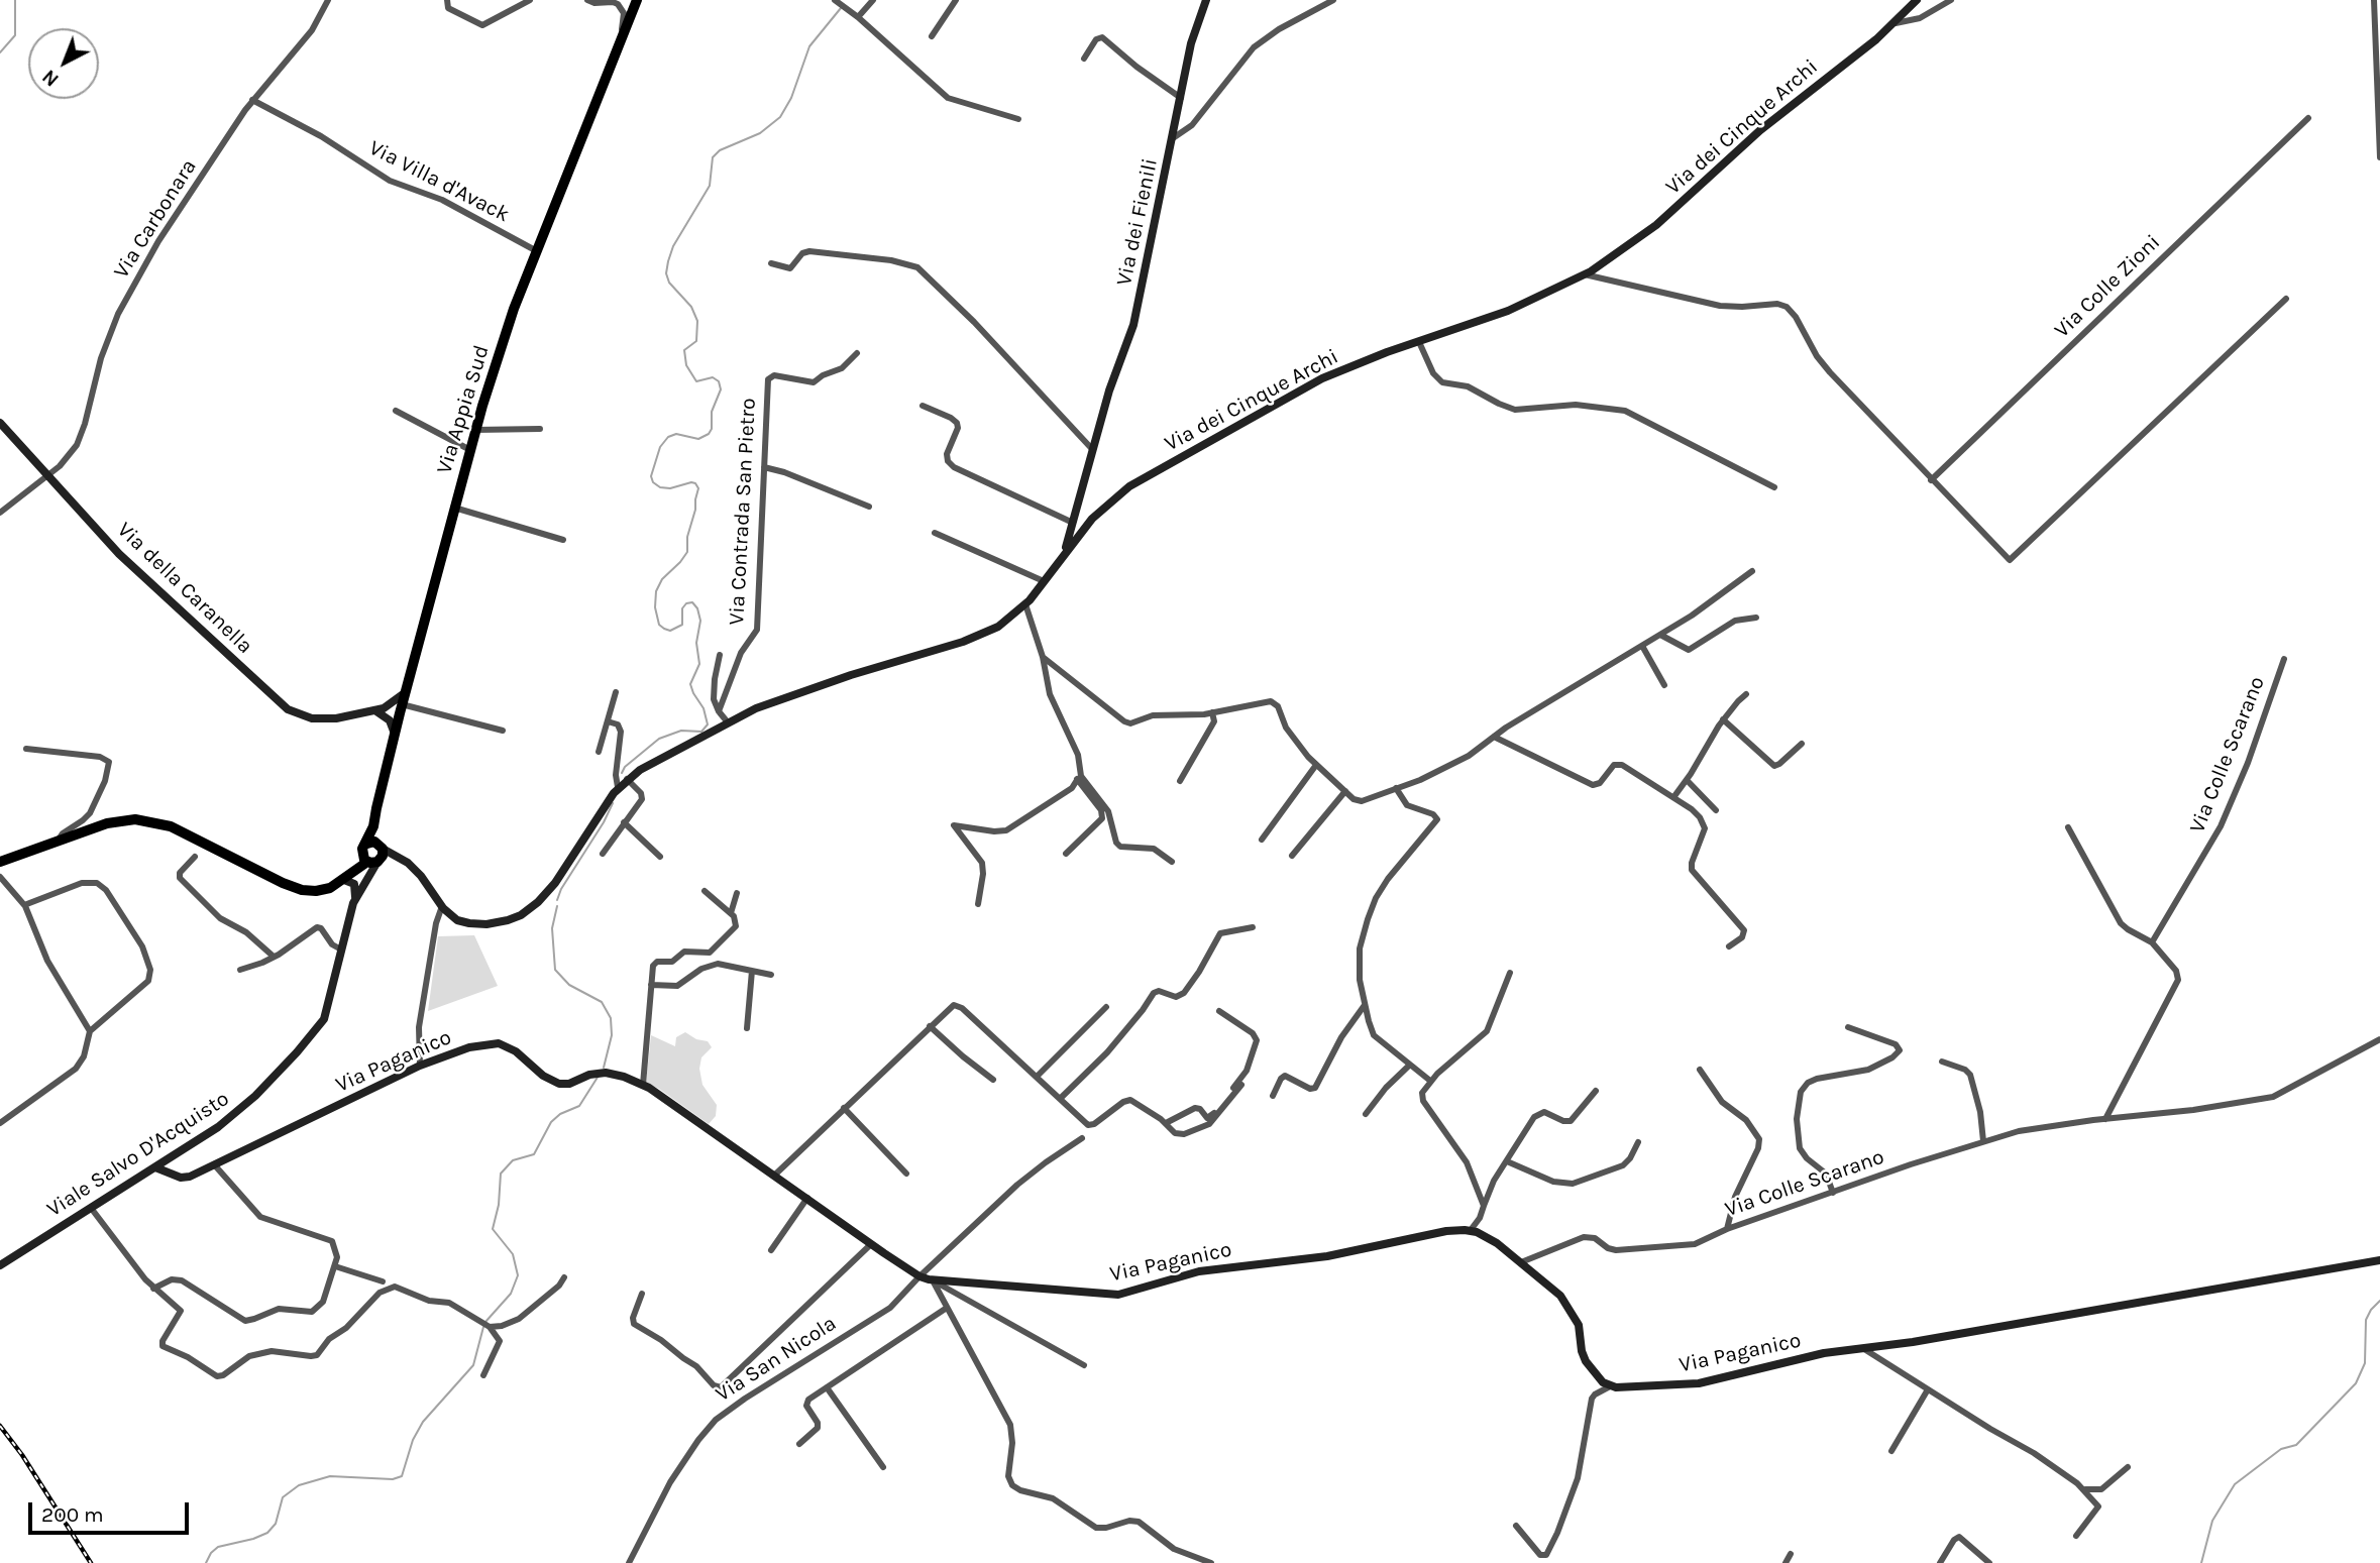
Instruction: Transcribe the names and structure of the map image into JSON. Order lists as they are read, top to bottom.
{
  "streets": {
    "main road": [
      "Via dei Cinque Archi",
      "Via dei Fienili",
      "Via Appia Sud",
      "Via della Caranella",
      "Via Paganico",
      "Viale Salvo D'Acquisto"
    ],
    "street": [
      "Via Villa d'Avack",
      "Via Carbonara",
      "Via Colle Zioni",
      "Via Contrada San Pietro",
      "Via Colle Scarano",
      "Via San Nicola"
    ]
  },
  "crossings": [
    ["Via dei Cinque Archi", "Via dei Fienili"],
    ["Via dei Cinque Archi", "Via Appia Sud"],
    ["Via dei Cinque Archi", "Viale Salvo D'Acquisto"],
    ["Via Villa d'Avack", "Via Carbonara"],
    ["Via Villa d'Avack", "Via Appia Sud"],
    ["Via Carbonara", "Via della Caranella"],
    ["Via Appia Sud", "Via della Caranella"],
    ["Via Appia Sud", "Viale Salvo D'Acquisto"],
    ["Via Paganico", "Viale Salvo D'Acquisto"],
    ["Via Paganico", "Via San Nicola"]
  ],
  "scale_bar": "200 m",
  "north": "bottom left"
}
